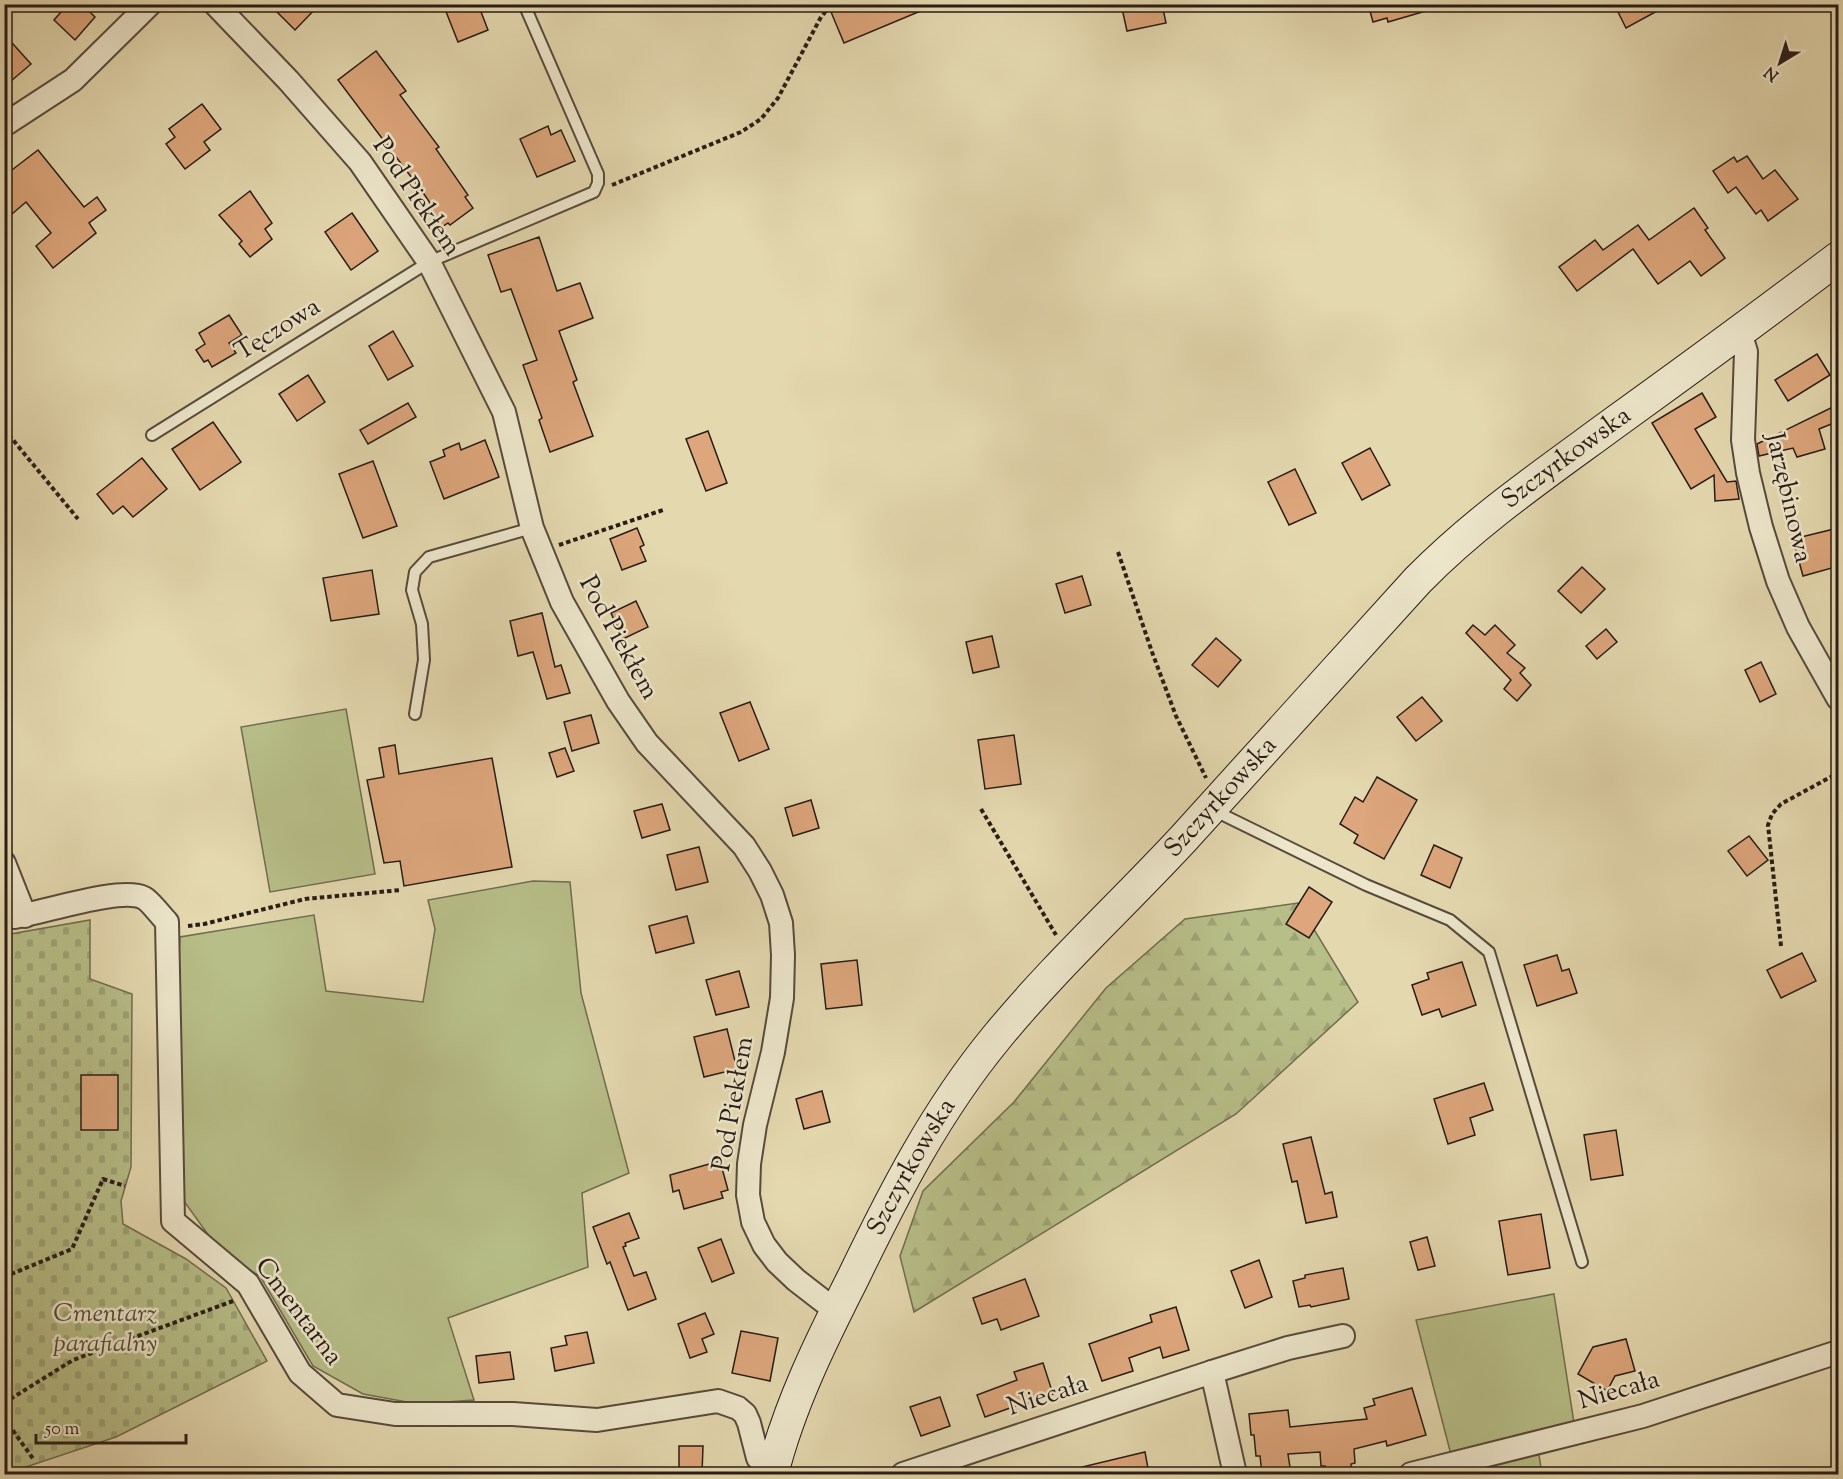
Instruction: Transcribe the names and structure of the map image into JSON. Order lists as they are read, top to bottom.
{
  "streets": {
    "main road": ["Szczyrkowska"],
    "street": [
      "Pod Piekłem",
      "Jarzębinowa",
      "Cmentarna",
      "Niecała"
    ],
    "lane": ["Tęczowa"]
  },
  "crossings": [
    ["Pod Piekłem", "Tęczowa"],
    ["Pod Piekłem", "Szczyrkowska"],
    ["Szczyrkowska", "Jarzębinowa"],
    ["Szczyrkowska", "Cmentarna"]
  ],
  "parks": ["Cmentarz parafialny"],
  "scale_bar": "50 m",
  "north": "bottom left"
}
